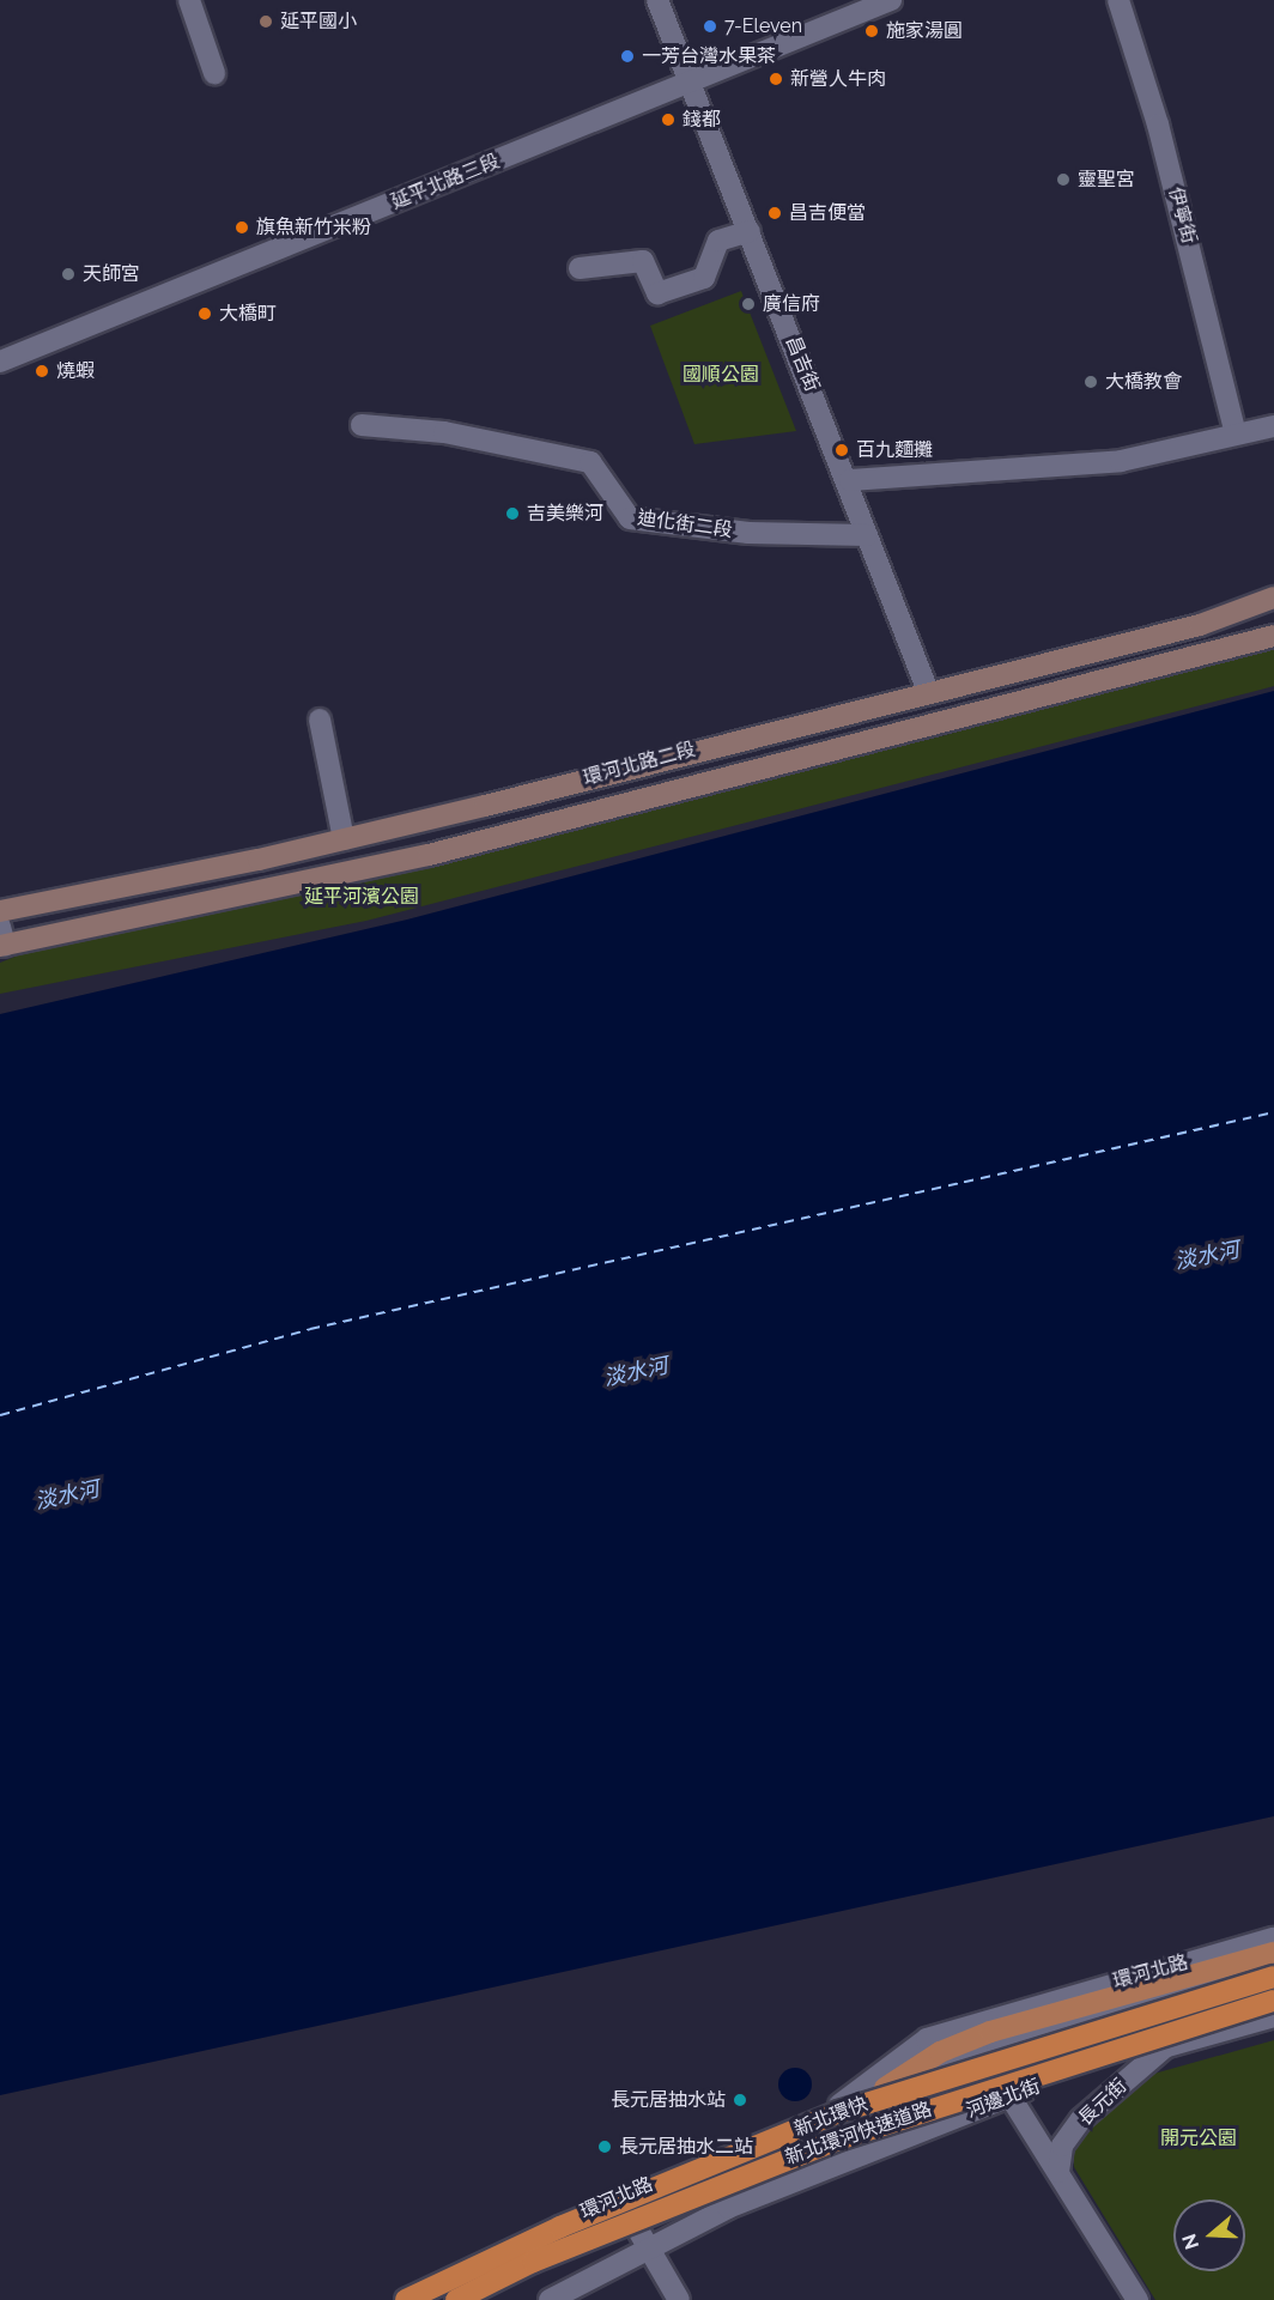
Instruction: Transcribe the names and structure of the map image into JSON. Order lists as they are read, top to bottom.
{
  "streets": {
    "highway": ["新北環快", "新北環河快速道路"],
    "main road": ["環河北路二段"],
    "street": [
      "延平北路三段",
      "伊寧街",
      "昌吉街",
      "迪化街二段",
      "環河北路",
      "河邊北街",
      "長元街"
    ]
  },
  "crossings": [
    ["延平北路三段", "昌吉街"],
    ["昌吉街", "迪化街二段"],
    ["昌吉街", "環河北路二段"],
    ["河邊北街", "長元街"]
  ],
  "water": ["淡水河"],
  "parks": ["國順公園", "延平河濱公園", "開元公園"],
  "places": [
    "延平國小",
    "7-Eleven",
    "施家湯圓",
    "一芳台灣水果茶",
    "新營人牛肉",
    "錢都",
    "靈聖宮",
    "昌吉便當",
    "旗魚新竹米粉",
    "天師宮",
    "廣信府",
    "大橋町",
    "燒蝦",
    "大橋教會",
    "百九麵攤",
    "吉美樂河",
    "長元居抽水站",
    "長元居抽水二站"
  ],
  "north": "left"
}
